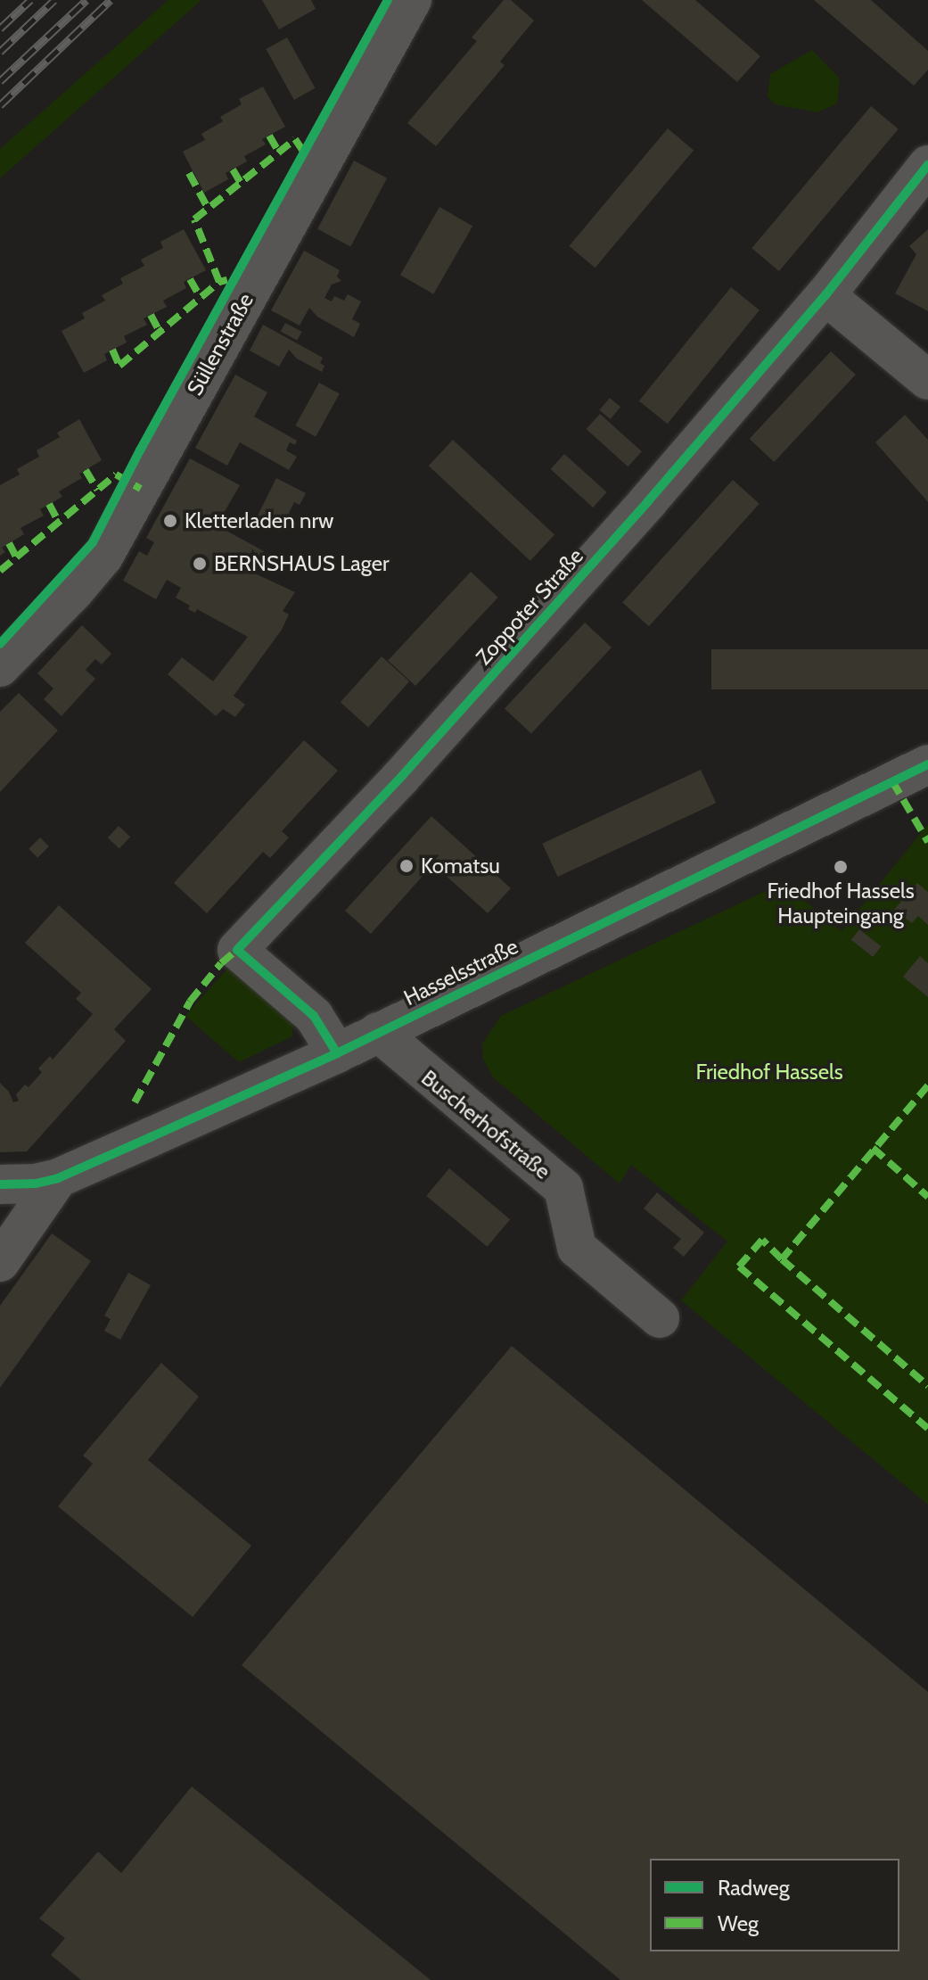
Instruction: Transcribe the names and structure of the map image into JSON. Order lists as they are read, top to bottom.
{
  "streets": {
    "street": [
      "Süllenstraße",
      "Zoppoter Straße",
      "Hasselsstraße",
      "Buscherhofstraße"
    ]
  },
  "crossings": [
    ["Zoppoter Straße", "Hasselsstraße"],
    ["Hasselsstraße", "Buscherhofstraße"]
  ],
  "parks": ["Friedhof Hassels"],
  "places": [
    "Kletterladen nrw",
    "BERNSHAUS Lager",
    "Komatsu",
    "Friedhof Hassels Haupteingang"
  ],
  "legend": ["Radweg", "Weg"]
}
